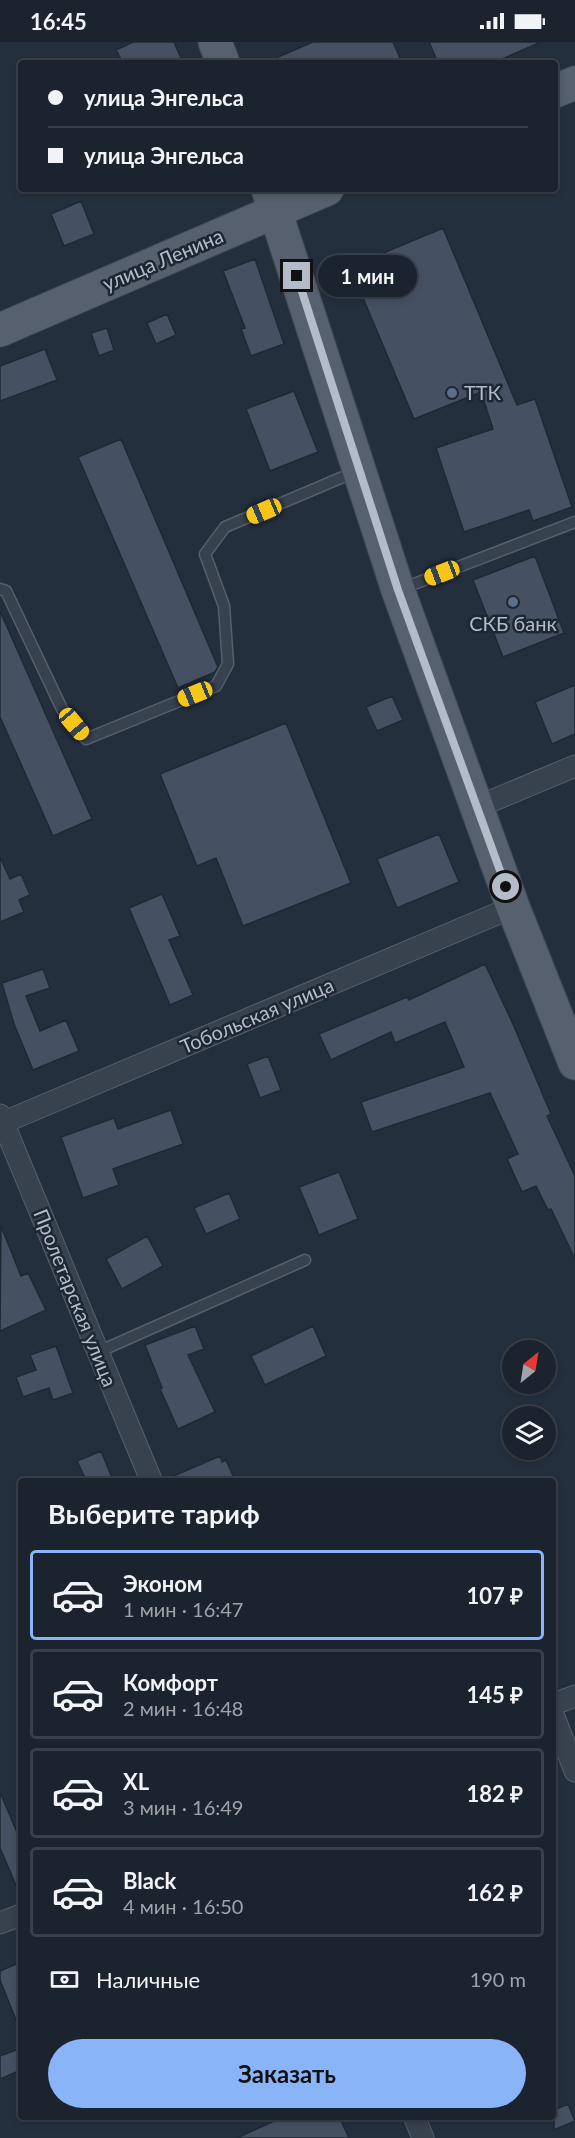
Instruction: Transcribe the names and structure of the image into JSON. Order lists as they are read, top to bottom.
{
  "streets": {
    "main road": ["улица Ленина"],
    "street": ["Тобольская улица", "Пролетарская улица"]
  },
  "crossings": [
    ["Тобольская улица", "Пролетарская улица"]
  ],
  "places": ["ТТК", "СКБ банк"],
  "north": "top right",
  "page": {
    "status": "16:45",
    "banner": ["улица Энгельса", "улица Энгельса"],
    "bubble": "1 мин",
    "heading": "Выберите тариф",
    "list": [
      {
        "name": "Эконом",
        "note": "1 мин · 16:47",
        "value": "107 ₽"
      },
      {
        "name": "Комфорт",
        "note": "2 мин · 16:48",
        "value": "145 ₽"
      },
      {
        "name": "XL",
        "note": "3 мин · 16:49",
        "value": "182 ₽"
      },
      {
        "name": "Black",
        "note": "4 мин · 16:50",
        "value": "162 ₽"
      }
    ],
    "pay": ["Наличные", "190 m"],
    "buttons": "Заказать"
  }
}
